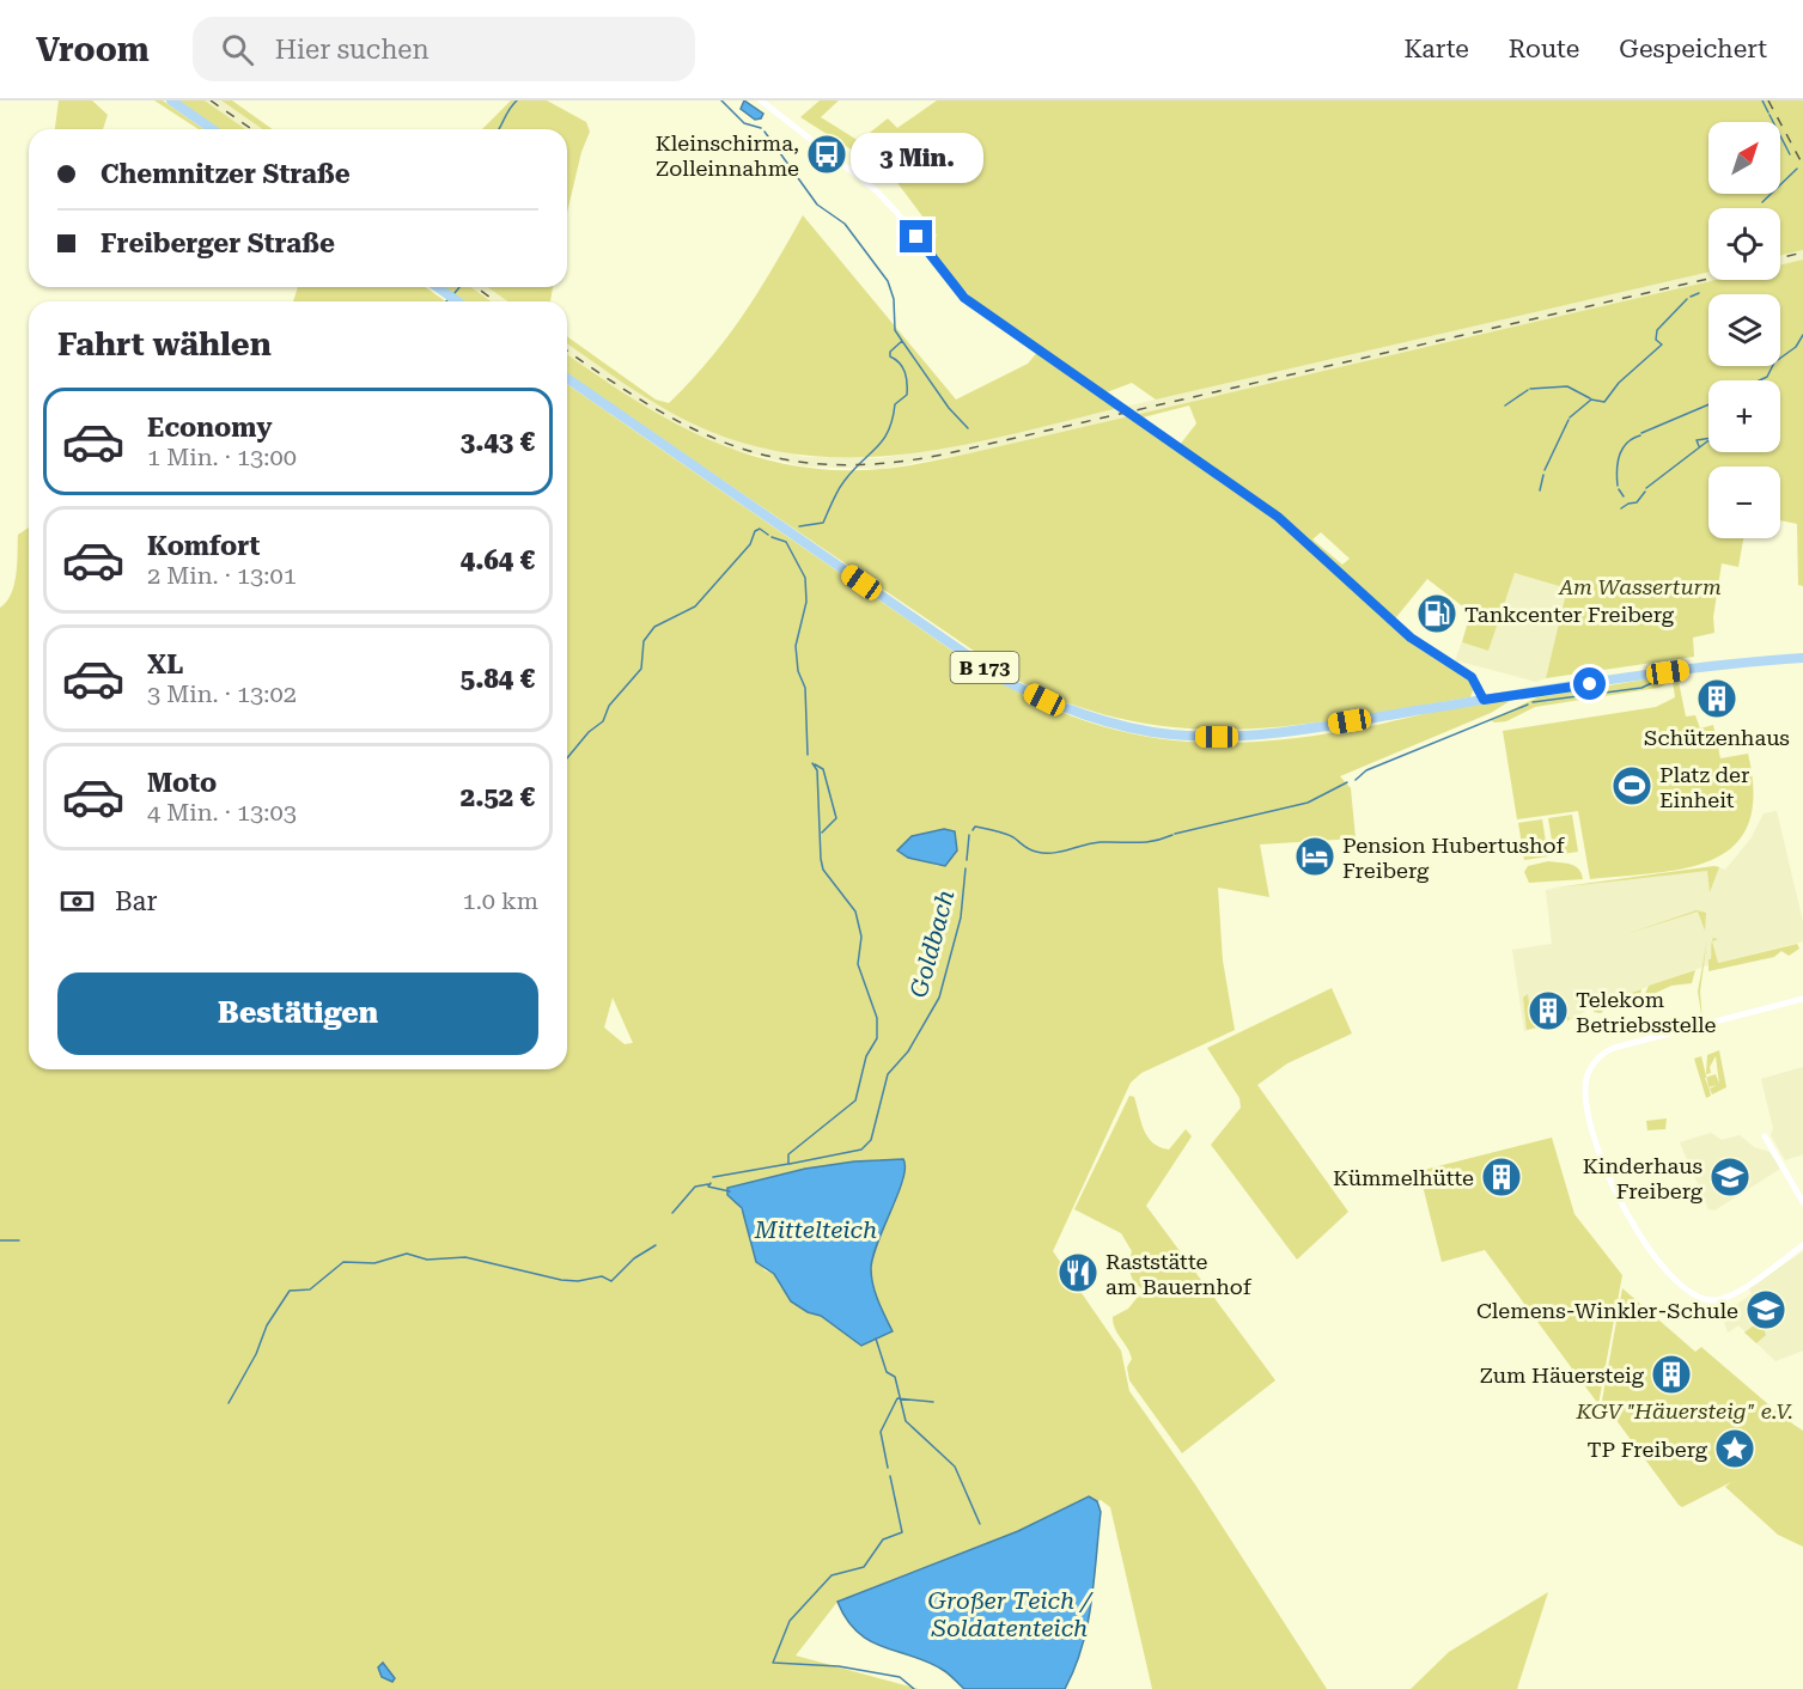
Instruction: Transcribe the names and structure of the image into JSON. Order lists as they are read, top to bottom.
{
  "streets": {
    "main road": ["B 173"]
  },
  "water": ["Goldbach", "Mittelteich", "Großer Teich / Soldatenteich"],
  "parks": ["Am Wasserturm", "KGV \"Häuersteig\" e.V."],
  "places": {
    "bus stop": ["Kleinschirma, Zolleinnahme"],
    "fuel station": ["Tankcenter Freiberg"],
    "building": [
      "Schützenhaus",
      "Telekom Betriebsstelle",
      "Kümmelhütte",
      "Zum Häuersteig"
    ],
    "sports": ["Platz der Einheit"],
    "hotel": ["Pension Hubertushof Freiberg"],
    "school or university": ["Kinderhaus Freiberg", "Clemens-Winkler-Schule"],
    "restaurant": ["Raststätte am Bauernhof"],
    "place": ["TP Freiberg"]
  },
  "north": "top right",
  "page": {
    "header": "Vroom",
    "search": "Hier suchen",
    "nav": ["Karte", "Route", "Gespeichert"],
    "map_buttons": ["+", "−"],
    "banner": ["Chemnitzer Straße", "Freiberger Straße"],
    "bubble": "3 Min.",
    "heading": "Fahrt wählen",
    "list": [
      {
        "name": "Economy",
        "note": "1 Min. · 13:00",
        "value": "3.43 €"
      },
      {
        "name": "Komfort",
        "note": "2 Min. · 13:01",
        "value": "4.64 €"
      },
      {
        "name": "XL",
        "note": "3 Min. · 13:02",
        "value": "5.84 €"
      },
      {
        "name": "Moto",
        "note": "4 Min. · 13:03",
        "value": "2.52 €"
      }
    ],
    "pay": ["Bar", "1.0 km"],
    "buttons": "Bestätigen"
  }
}
